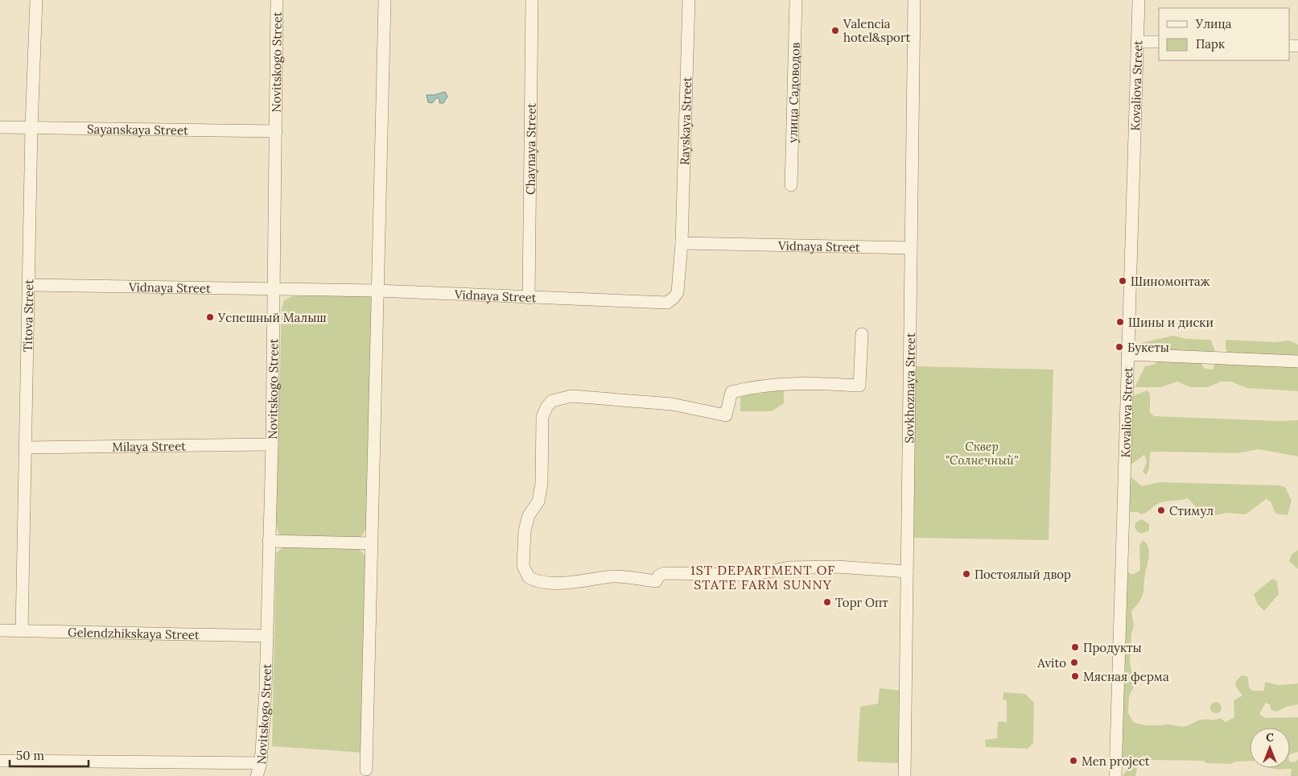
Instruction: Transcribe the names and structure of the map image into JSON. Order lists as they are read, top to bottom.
{
  "streets": {
    "street": [
      "Novitskogo Street",
      "Kovaliova Street",
      "улица Садоводов",
      "Rayskaya Street",
      "Sayanskaya Street",
      "Chaynaya Street",
      "Vidnaya Street",
      "Titova Street",
      "Sovkhoznaya Street",
      "Milaya Street",
      "Gelendzhikskaya Street"
    ]
  },
  "crossings": [
    ["Novitskogo Street", "Sayanskaya Street"],
    ["Novitskogo Street", "Vidnaya Street"],
    ["Novitskogo Street", "Milaya Street"],
    ["Novitskogo Street", "Gelendzhikskaya Street"],
    ["Rayskaya Street", "Vidnaya Street"],
    ["Sayanskaya Street", "Titova Street"],
    ["Chaynaya Street", "Vidnaya Street"],
    ["Vidnaya Street", "Titova Street"],
    ["Vidnaya Street", "Sovkhoznaya Street"],
    ["Titova Street", "Milaya Street"],
    ["Titova Street", "Gelendzhikskaya Street"]
  ],
  "districts": ["1ST DEPARTMENT OF STATE FARM SUNNY"],
  "parks": ["Сквер \"Солнечный\""],
  "places": [
    "Valencia hotel&sport",
    "Шиномонтаж",
    "Успешный Малыш",
    "Шины и диски",
    "Букеты",
    "Стимул",
    "Постоялый двор",
    "Торг Опт",
    "Продукты",
    "Avito",
    "Мясная ферма",
    "Men project"
  ],
  "legend": ["Улица", "Парк"],
  "scale_bar": "50 m",
  "north": "top"
}
